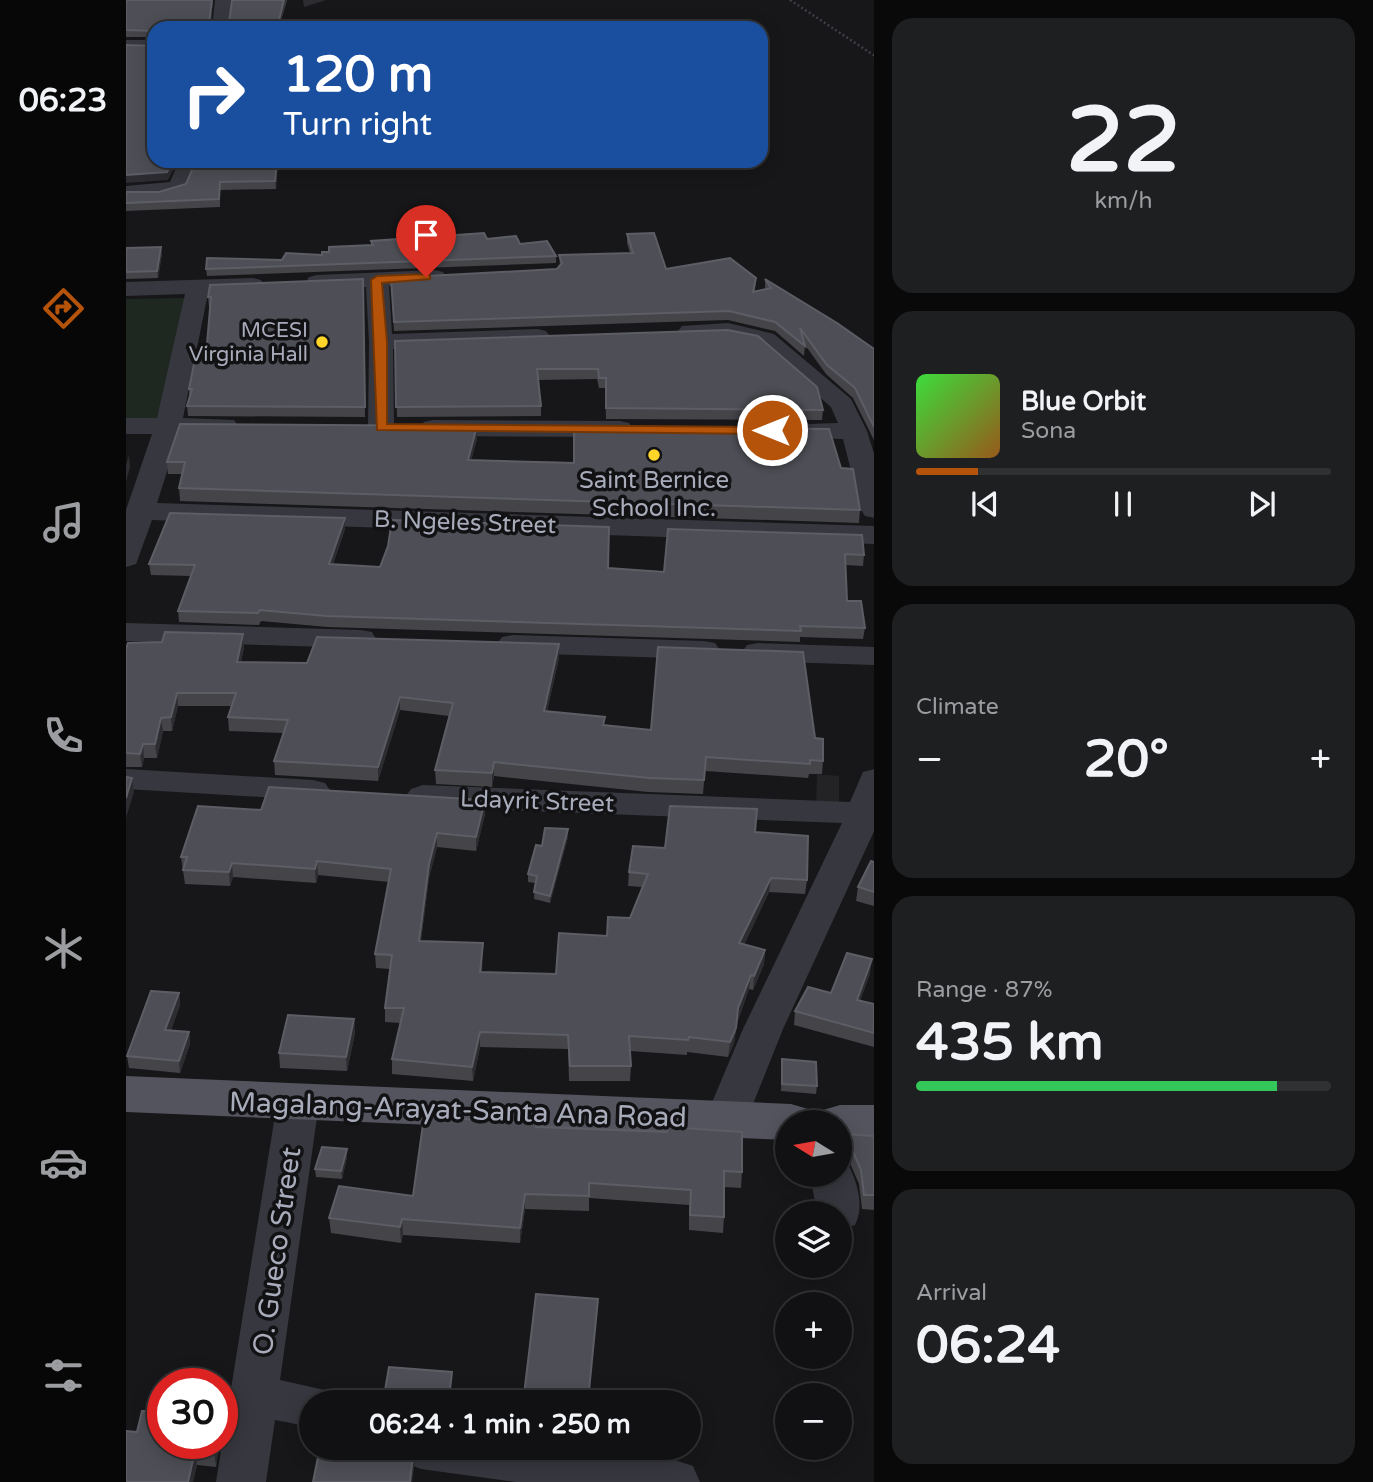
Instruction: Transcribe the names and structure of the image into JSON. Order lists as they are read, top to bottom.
{
  "streets": {
    "main road": ["Magalang-Arayat-Santa Ana Road"],
    "street": ["B. Ngeles Street", "Ldayrit Street", "O. Gueco Street"]
  },
  "crossings": [
    ["Magalang-Arayat-Santa Ana Road", "O. Gueco Street"]
  ],
  "places": ["MCESI Virginia Hall", "Saint Bernice School Inc."],
  "north": "left",
  "page": {
    "tabs": "06:23",
    "tile": [
      ["22", "km/h"],
      "Climate",
      ["Range · 87%", "435 km"],
      ["Arrival", "06:24"]
    ],
    "turn": ["120 m", "Turn right"],
    "song": ["Blue Orbit", "Sona"],
    "heat": ["−", "20°", "+"],
    "map_buttons": ["+", "−"],
    "limit": "30",
    "trip": "06:24 · 1 min · 250 m"
  }
}
